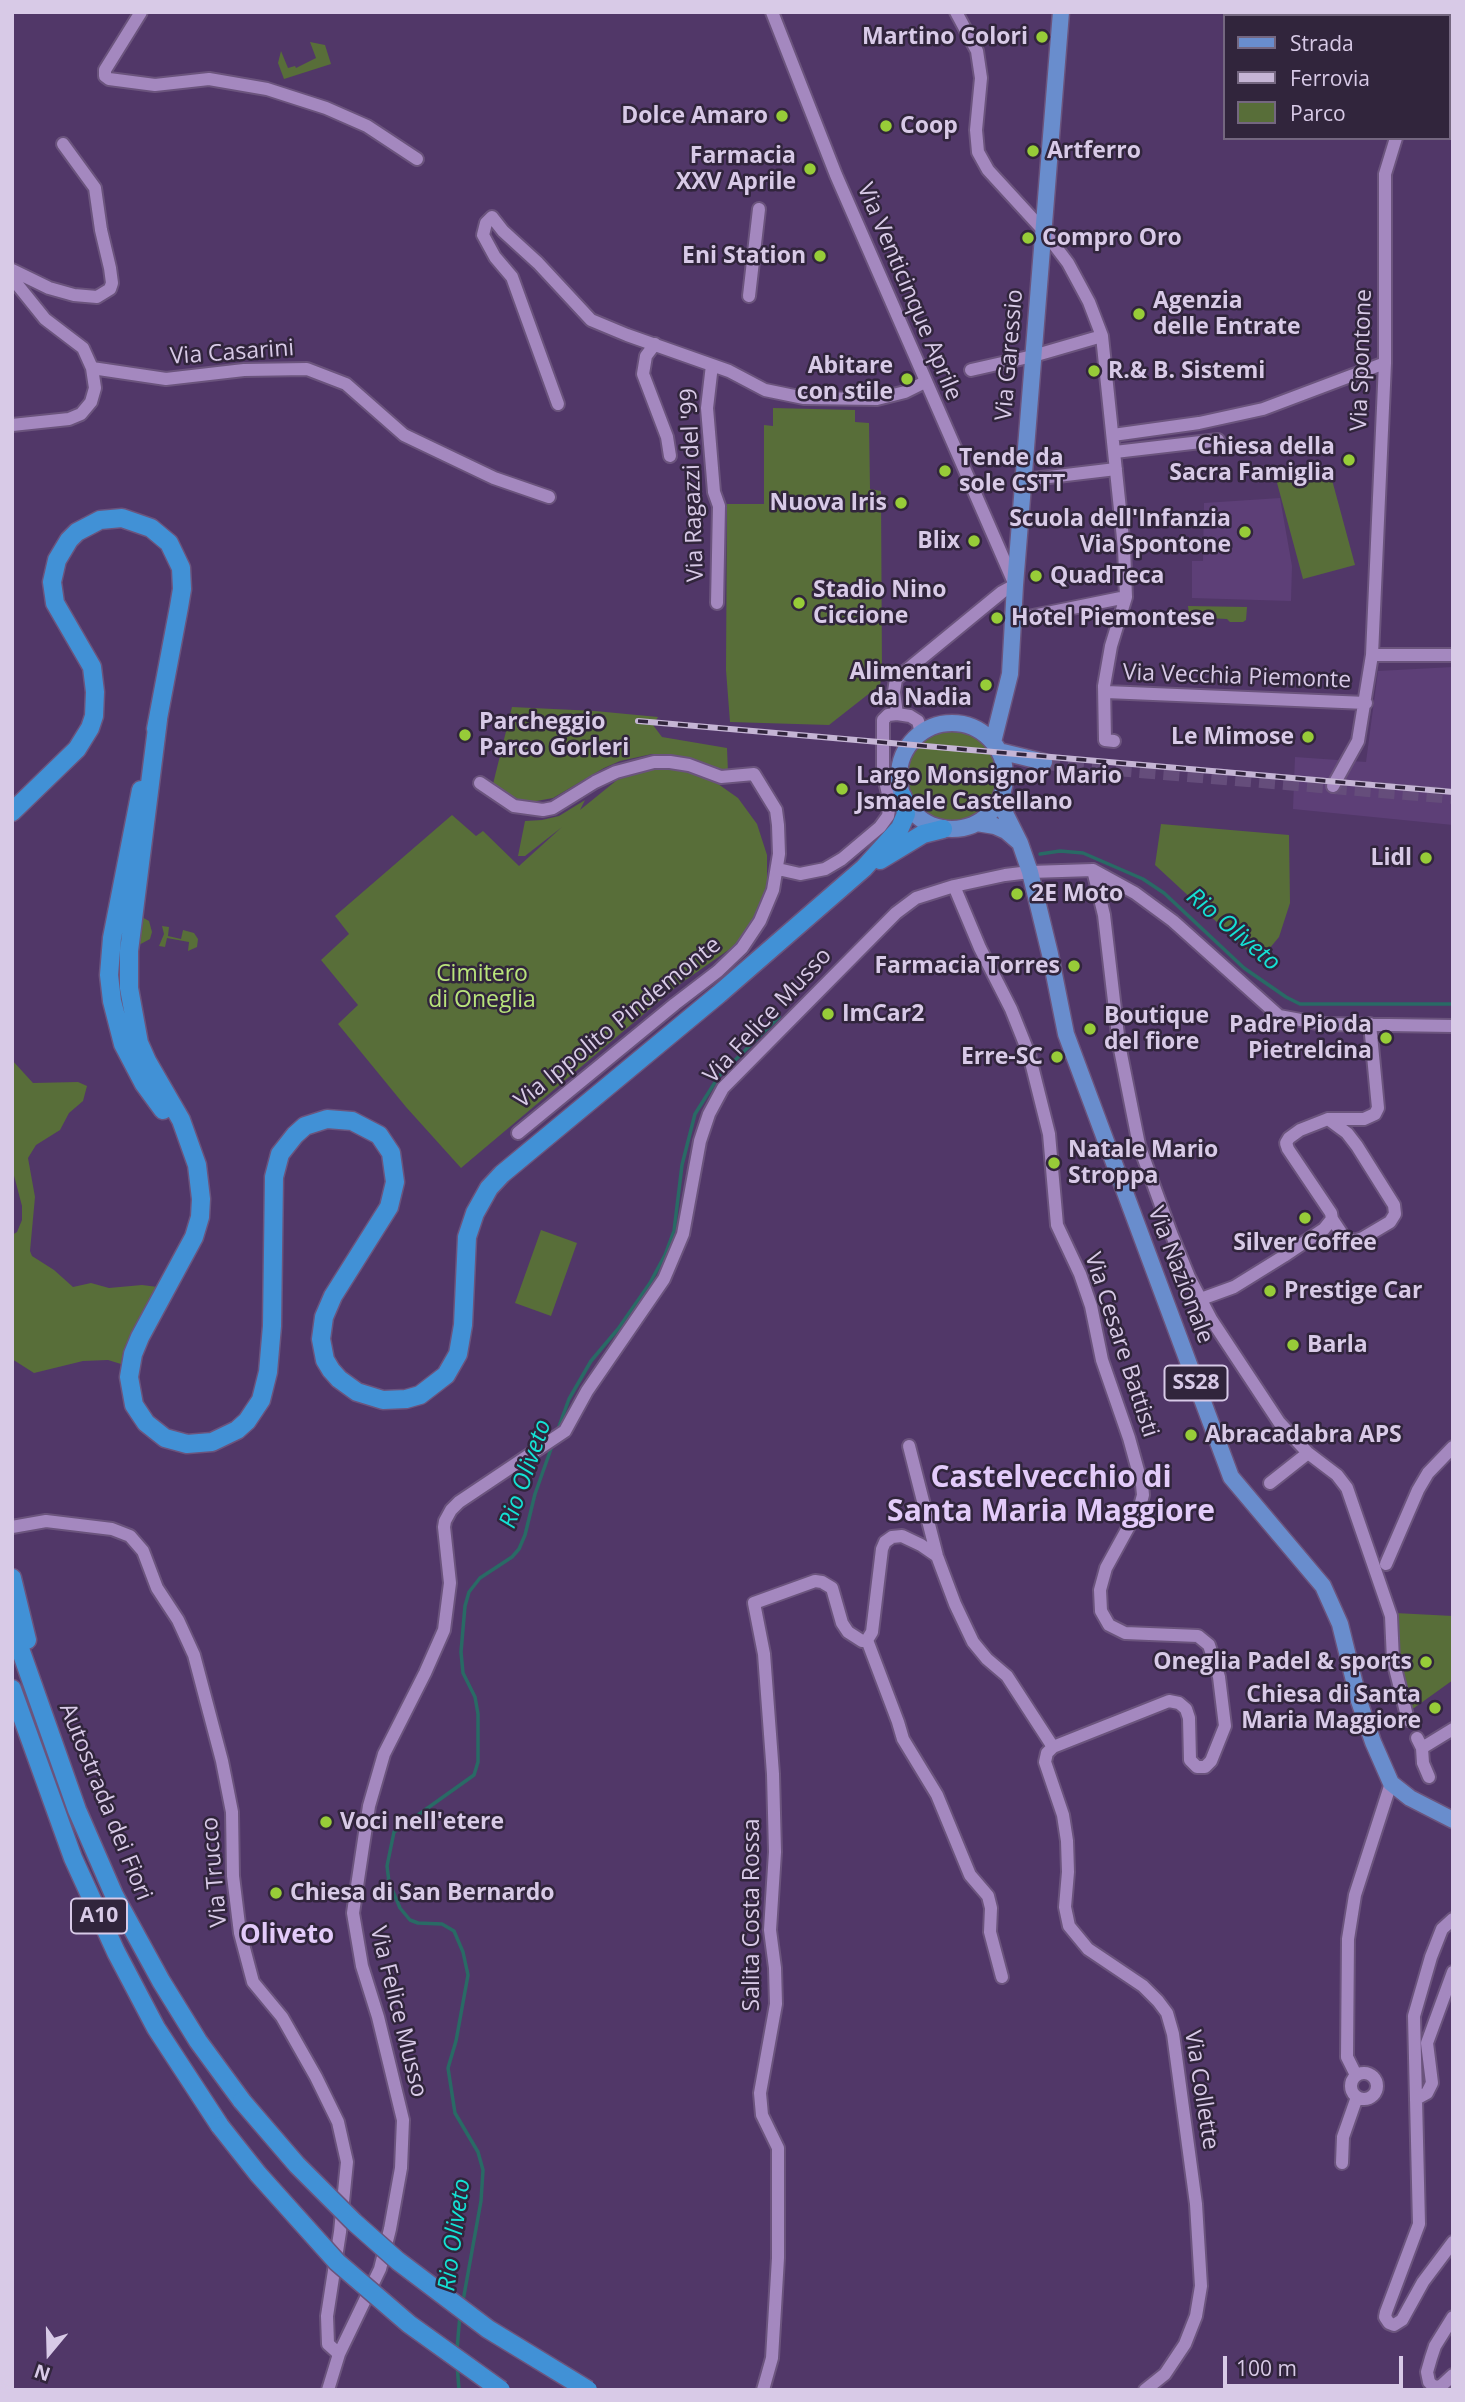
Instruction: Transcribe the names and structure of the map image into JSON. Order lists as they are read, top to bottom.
{
  "streets": {
    "highway": ["Autostrada dei Fiori", "A10"],
    "main road": ["Via Garessio", "Via Nazionale", "SS28"],
    "street": [
      "Via Venticinque Aprile",
      "Via Casarini",
      "Via Spontone",
      "Via Ragazzi del '99",
      "Via Vecchia Piemonte",
      "Via Felice Musso",
      "Via Ippolito Pindemonte",
      "Via Cesare Battisti",
      "Via Trucco",
      "Salita Costa Rossa",
      "Via Collette"
    ]
  },
  "crossings": [
    ["Via Venticinque Aprile", "Via Garessio"],
    ["Via Garessio", "Via Vecchia Piemonte"],
    ["Via Garessio", "Via Nazionale"],
    ["Via Spontone", "Via Vecchia Piemonte"],
    ["Via Felice Musso", "Via Nazionale"],
    ["Via Felice Musso", "Via Cesare Battisti"],
    ["Via Felice Musso", "Via Trucco"],
    ["Via Cesare Battisti", "Via Collette"]
  ],
  "districts": ["Castelvecchio di Santa Maria Maggiore", "Oliveto"],
  "water": ["Rio Oliveto"],
  "parks": ["Cimitero di Oneglia"],
  "places": [
    "Martino Colori",
    "Dolce Amaro",
    "Coop",
    "Artferro",
    "Farmacia XXV Aprile",
    "Compro Oro",
    "Eni Station",
    "Agenzia delle Entrate",
    "R.& B. Sistemi",
    "Abitare con stile",
    "Chiesa della Sacra Famiglia",
    "Tende da sole CSTT",
    "Nuova Iris",
    "Scuola dell'Infanzia Via Spontone",
    "Blix",
    "QuadTeca",
    "Stadio Nino Ciccione",
    "Hotel Piemontese",
    "Alimentari da Nadia",
    "Parcheggio Parco Gorleri",
    "Le Mimose",
    "Largo Monsignor Mario Jsmaele Castellano",
    "Lidl",
    "2E Moto",
    "Farmacia Torres",
    "ImCar2",
    "Boutique del fiore",
    "Padre Pio da Pietrelcina",
    "Erre-SC",
    "Natale Mario Stroppa",
    "Silver Coffee",
    "Prestige Car",
    "Barla",
    "Abracadabra APS",
    "Oneglia Padel & sports",
    "Chiesa di Santa Maria Maggiore",
    "Voci nell'etere",
    "Chiesa di San Bernardo"
  ],
  "legend": ["Strada", "Ferrovia", "Parco"],
  "scale_bar": "100 m",
  "north": "bottom"
}
